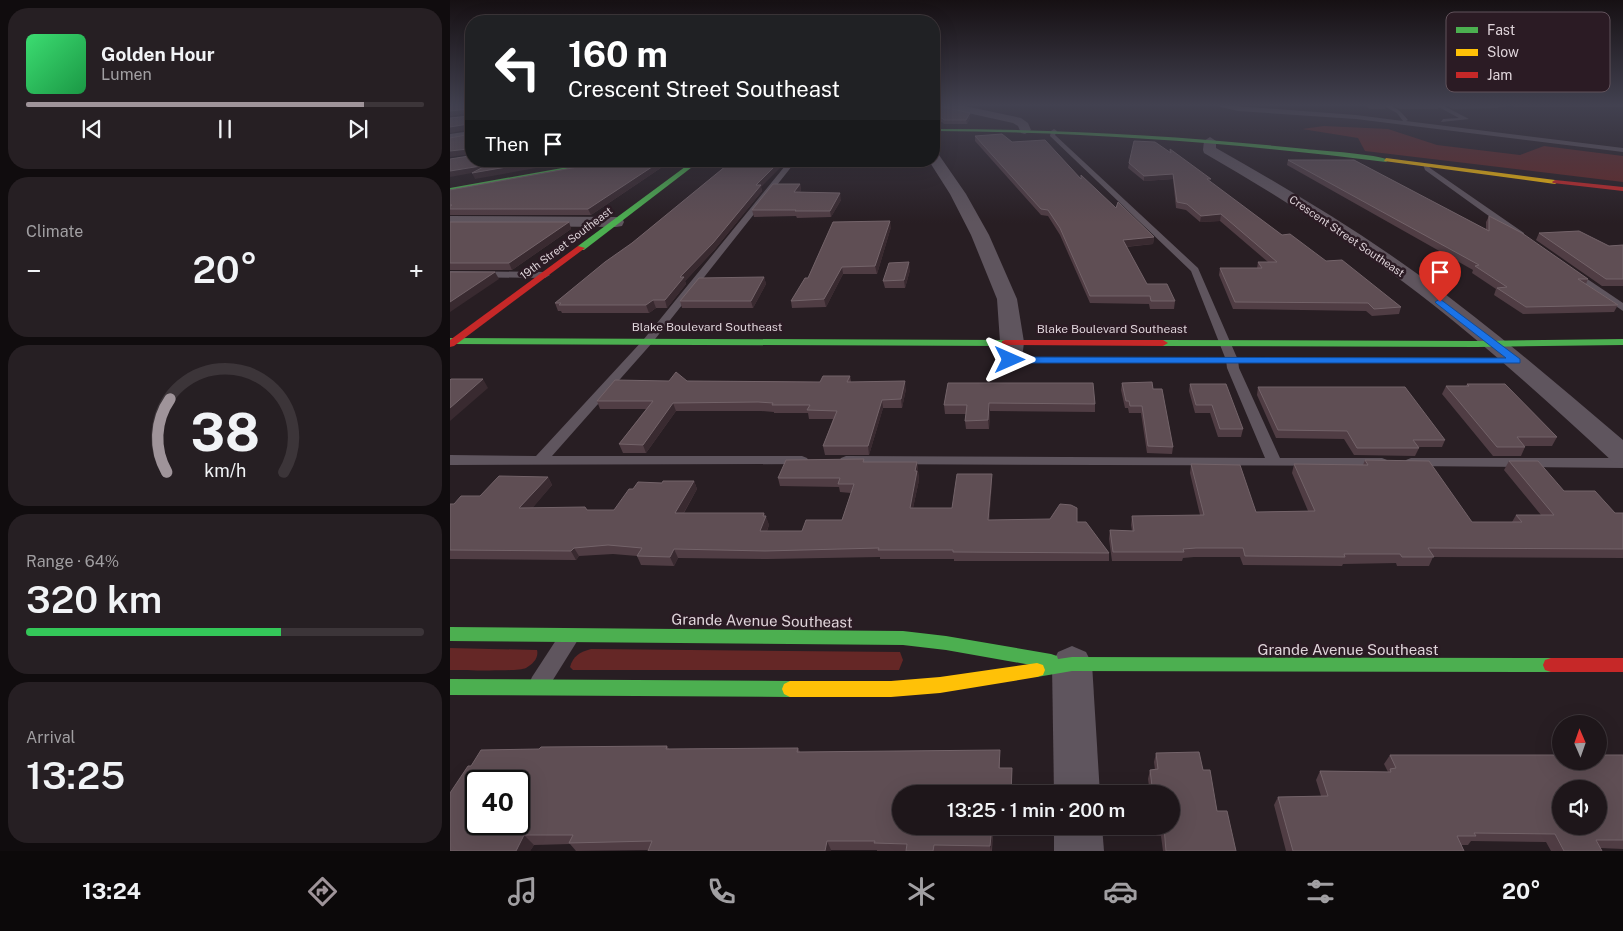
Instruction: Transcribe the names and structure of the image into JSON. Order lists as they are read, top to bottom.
{
  "streets": {
    "street": [
      "Crescent Street Southeast",
      "19th Street Southeast",
      "Blake Boulevard Southeast",
      "Grande Avenue Southeast"
    ]
  },
  "crossings": [
    ["Crescent Street Southeast", "Blake Boulevard Southeast"],
    ["19th Street Southeast", "Blake Boulevard Southeast"]
  ],
  "legend": ["Fast", "Slow", "Jam"],
  "north": "top",
  "page": {
    "turn": ["160 m", "Crescent Street Southeast"],
    "song": ["Golden Hour", "Lumen"],
    "then": "Then",
    "tile": [
      "Climate",
      ["Range · 64%", "320 km"],
      ["Arrival", "13:25"]
    ],
    "heat": ["−", "20°", "+"],
    "limit": "40",
    "trip": "13:25 · 1 min · 200 m",
    "tabs": ["13:24", "20°"],
    "gauge": ["38", "km/h"]
  }
}
